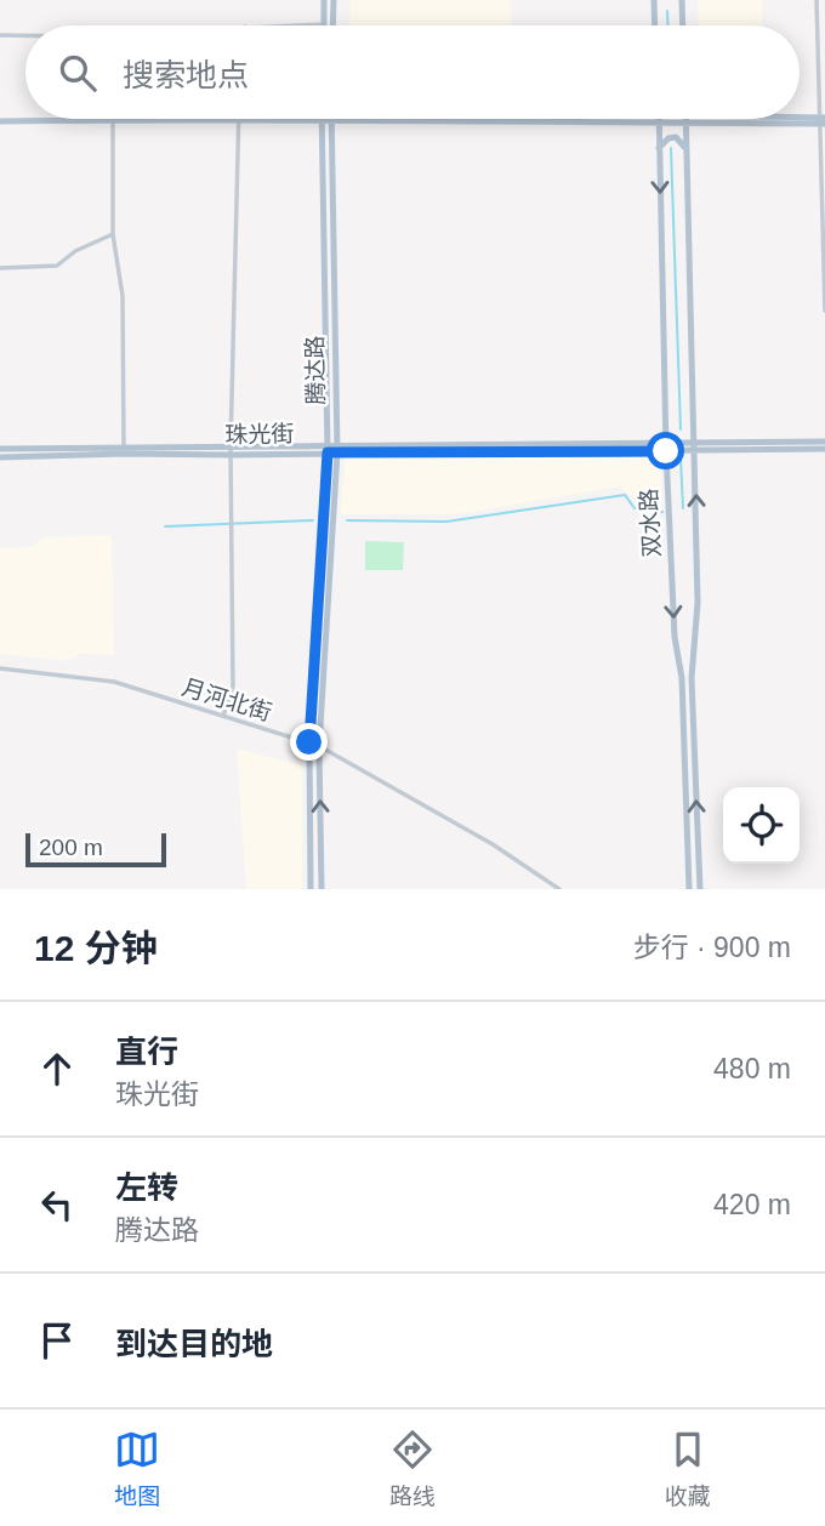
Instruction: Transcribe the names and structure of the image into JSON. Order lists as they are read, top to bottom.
{
  "streets": {
    "main road": ["腾达路", "珠光街", "双水路"],
    "street": ["月河北街"]
  },
  "crossings": [
    ["腾达路", "珠光街"],
    ["腾达路", "月河北街"],
    ["珠光街", "双水路"]
  ],
  "scale_bar": "200 m",
  "page": {
    "search": "搜索地点",
    "scale": "200 m",
    "heading": ["12 分钟", "步行 · 900 m"],
    "list": [
      ["直行", "珠光街", "480 m"],
      ["左转", "腾达路", "420 m"],
      "到达目的地"
    ],
    "nav": ["地图", "路线", "收藏"]
  }
}
